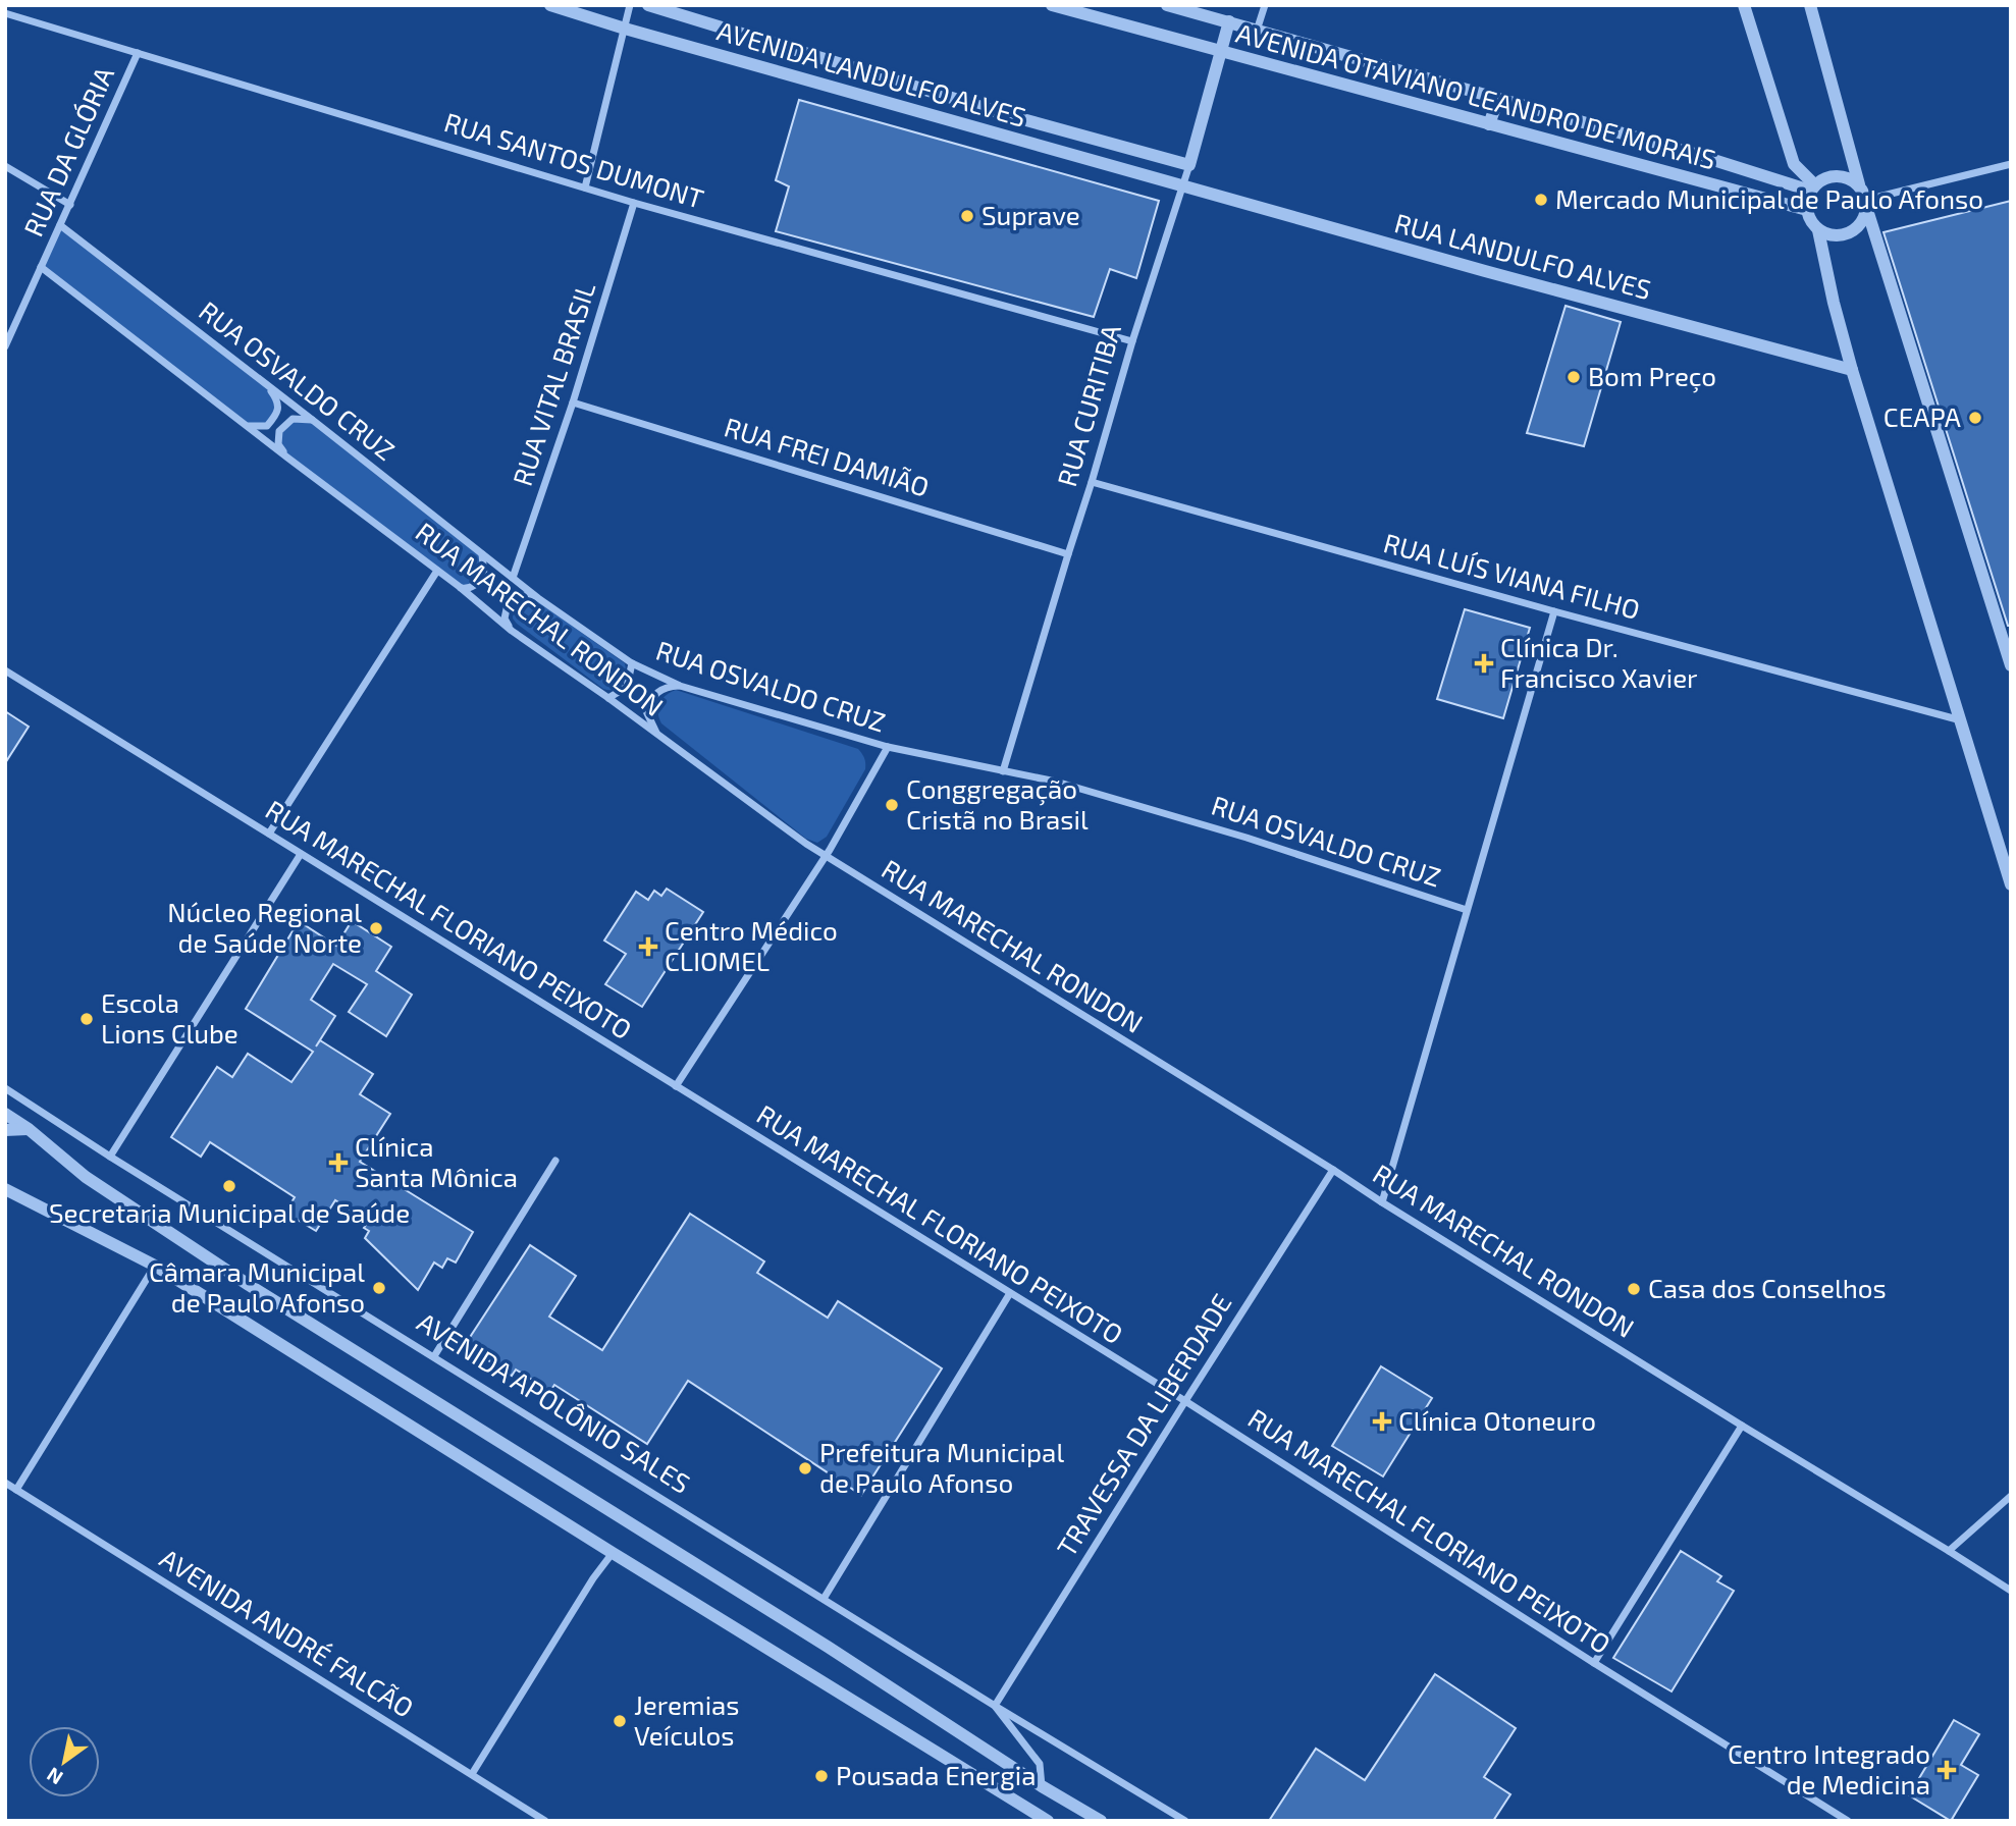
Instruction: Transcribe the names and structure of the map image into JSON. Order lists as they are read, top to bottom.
{
  "streets": {
    "street": [
      "AVENIDA LANDULFO ALVES",
      "AVENIDA OTAVIANO LEANDRO DE MORAIS",
      "RUA DA GLÓRIA",
      "RUA SANTOS DUMONT",
      "RUA LANDULFO ALVES",
      "RUA OSVALDO CRUZ",
      "RUA VITAL BRASIL",
      "RUA CURITIBA",
      "RUA FREI DAMIÃO",
      "RUA LUÍS VIANA FILHO",
      "RUA MARECHAL RONDON",
      "RUA MARECHAL FLORIANO PEIXOTO",
      "AVENIDA APOLÔNIO SALES",
      "TRAVESSA DA LIBERDADE",
      "AVENIDA ANDRÉ FALCÃO"
    ]
  },
  "crossings": [
    ["AVENIDA LANDULFO ALVES", "RUA LANDULFO ALVES"],
    ["AVENIDA LANDULFO ALVES", "RUA CURITIBA"],
    ["AVENIDA OTAVIANO LEANDRO DE MORAIS", "RUA CURITIBA"],
    ["RUA DA GLÓRIA", "RUA SANTOS DUMONT"],
    ["RUA DA GLÓRIA", "RUA OSVALDO CRUZ"],
    ["RUA DA GLÓRIA", "RUA MARECHAL RONDON"],
    ["RUA SANTOS DUMONT", "RUA VITAL BRASIL"],
    ["RUA SANTOS DUMONT", "RUA CURITIBA"],
    ["RUA LANDULFO ALVES", "RUA CURITIBA"],
    ["RUA OSVALDO CRUZ", "RUA VITAL BRASIL"],
    ["RUA OSVALDO CRUZ", "RUA CURITIBA"],
    ["RUA VITAL BRASIL", "RUA FREI DAMIÃO"],
    ["RUA CURITIBA", "RUA FREI DAMIÃO"],
    ["RUA CURITIBA", "RUA LUÍS VIANA FILHO"],
    ["RUA MARECHAL RONDON", "TRAVESSA DA LIBERDADE"],
    ["RUA MARECHAL FLORIANO PEIXOTO", "TRAVESSA DA LIBERDADE"],
    ["AVENIDA APOLÔNIO SALES", "TRAVESSA DA LIBERDADE"]
  ],
  "places": {
    "other": [
      "Mercado Municipal de Paulo Afonso",
      "Suprave",
      "Bom Preço",
      "CEAPA",
      "Conggregação Cristã no Brasil",
      "Núcleo Regional de Saúde Norte",
      "Escola Lions Clube",
      "Secretaria Municipal de Saúde",
      "Câmara Municipal de Paulo Afonso",
      "Casa dos Conselhos",
      "Prefeitura Municipal de Paulo Afonso",
      "Jeremias Veículos",
      "Pousada Energia"
    ],
    "health": [
      "Clínica Dr. Francisco Xavier",
      "Centro Médico CLIOMEL",
      "Clínica Santa Mônica",
      "Clínica Otoneuro",
      "Centro Integrado de Medicina"
    ]
  },
  "north": "bottom left"
}
